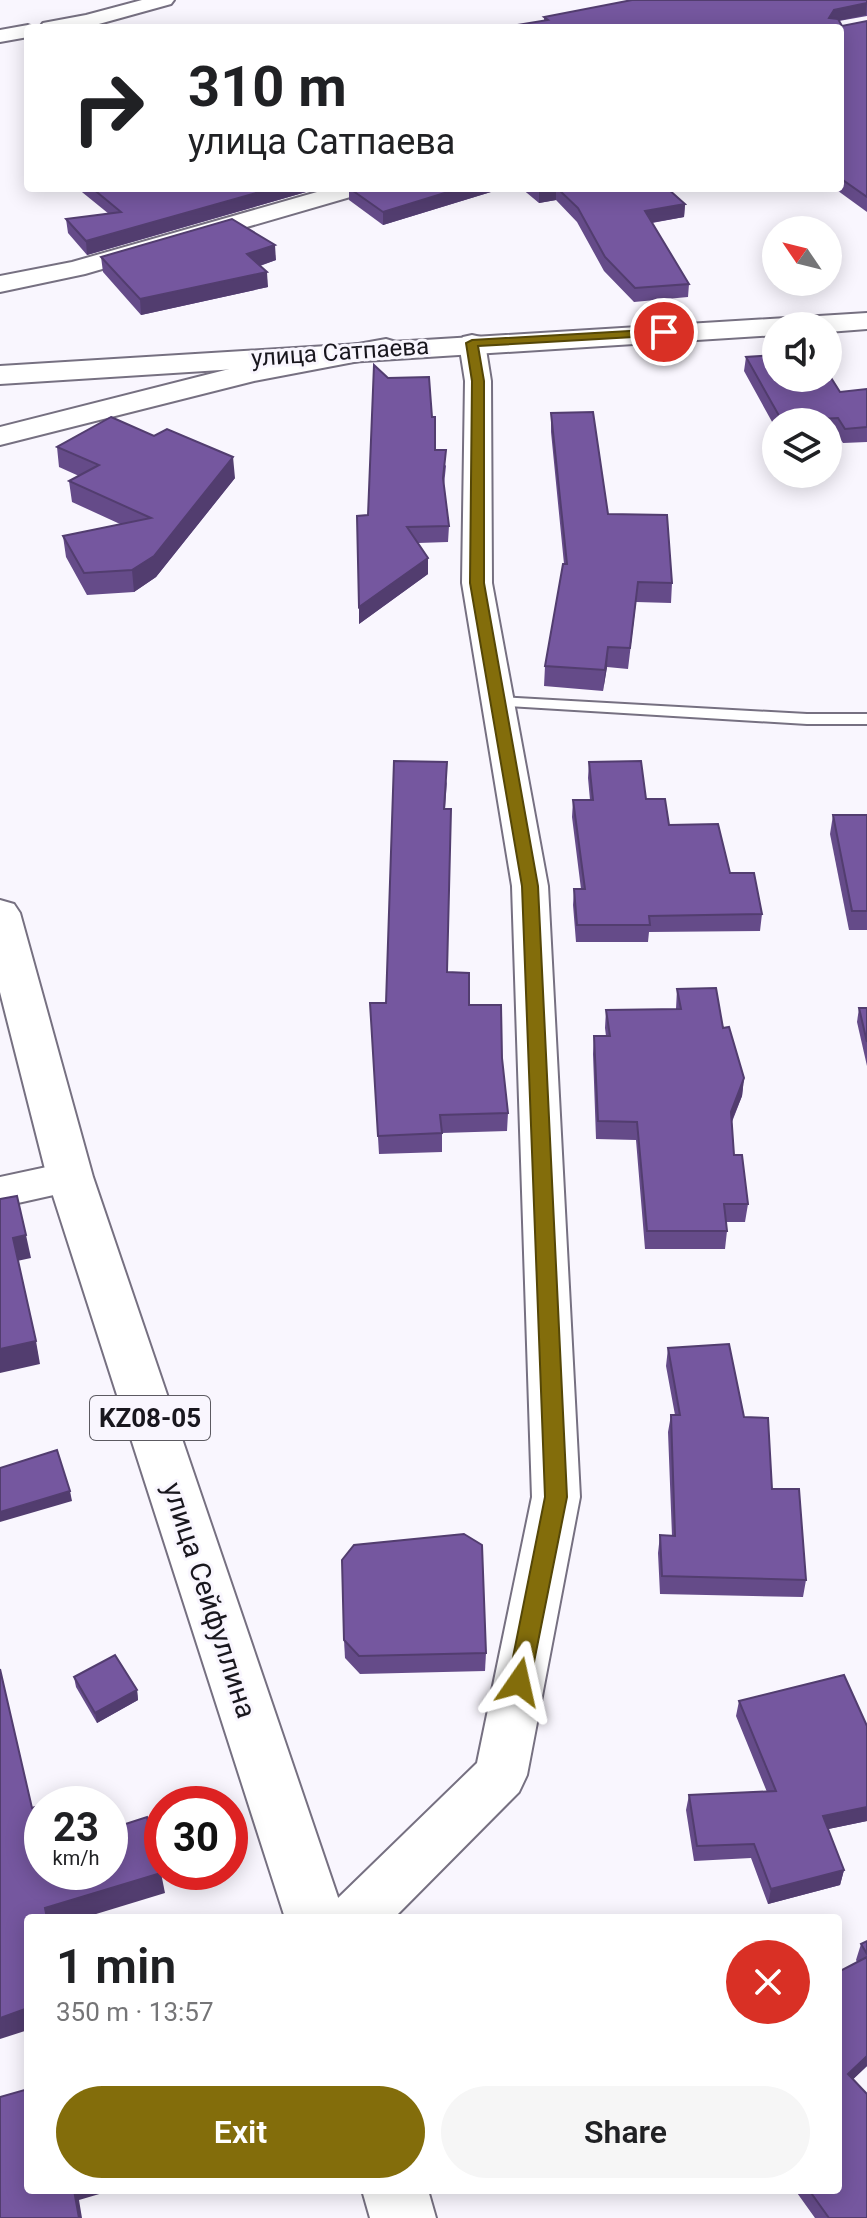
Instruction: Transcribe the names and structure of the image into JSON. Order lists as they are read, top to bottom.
{
  "streets": {
    "main road": ["улица Сатпаева", "KZ08-05", "улица Сейфуллина"]
  },
  "north": "top left",
  "page": {
    "turn": ["310 m", "улица Сатпаева"],
    "speed": "23 km/h",
    "limit": "30",
    "heading": ["1 min", "350 m · 13:57"],
    "buttons": ["Exit", "Share"]
  }
}
